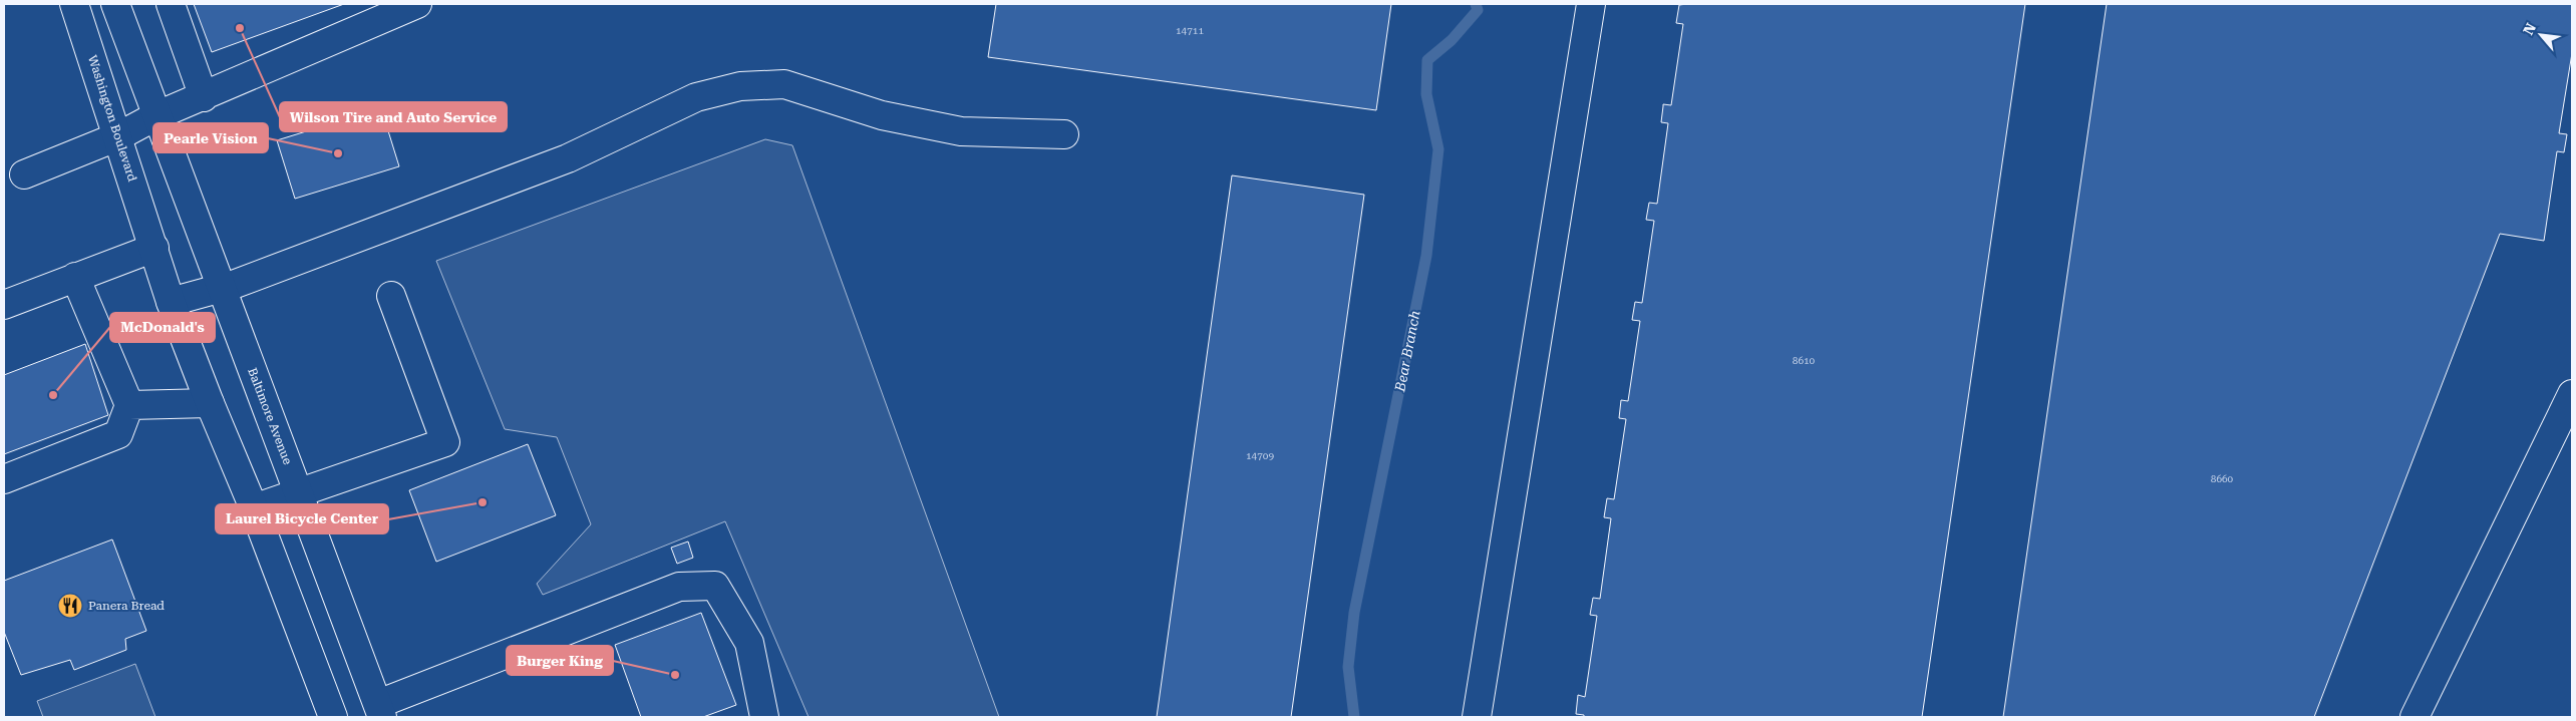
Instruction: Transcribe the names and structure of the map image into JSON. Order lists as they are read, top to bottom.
{
  "streets": {
    "main road": ["Washington Boulevard", "Baltimore Avenue"]
  },
  "water": ["Bear Branch"],
  "places": {
    "other": [
      "Wilson Tire and Auto Service",
      "Pearle Vision",
      "McDonald's",
      "Laurel Bicycle Center",
      "Burger King"
    ],
    "restaurant": ["Panera Bread"]
  },
  "house_numbers": [
    "14711",
    "8610",
    "14709",
    "8660"
  ],
  "north": "top left"
}
